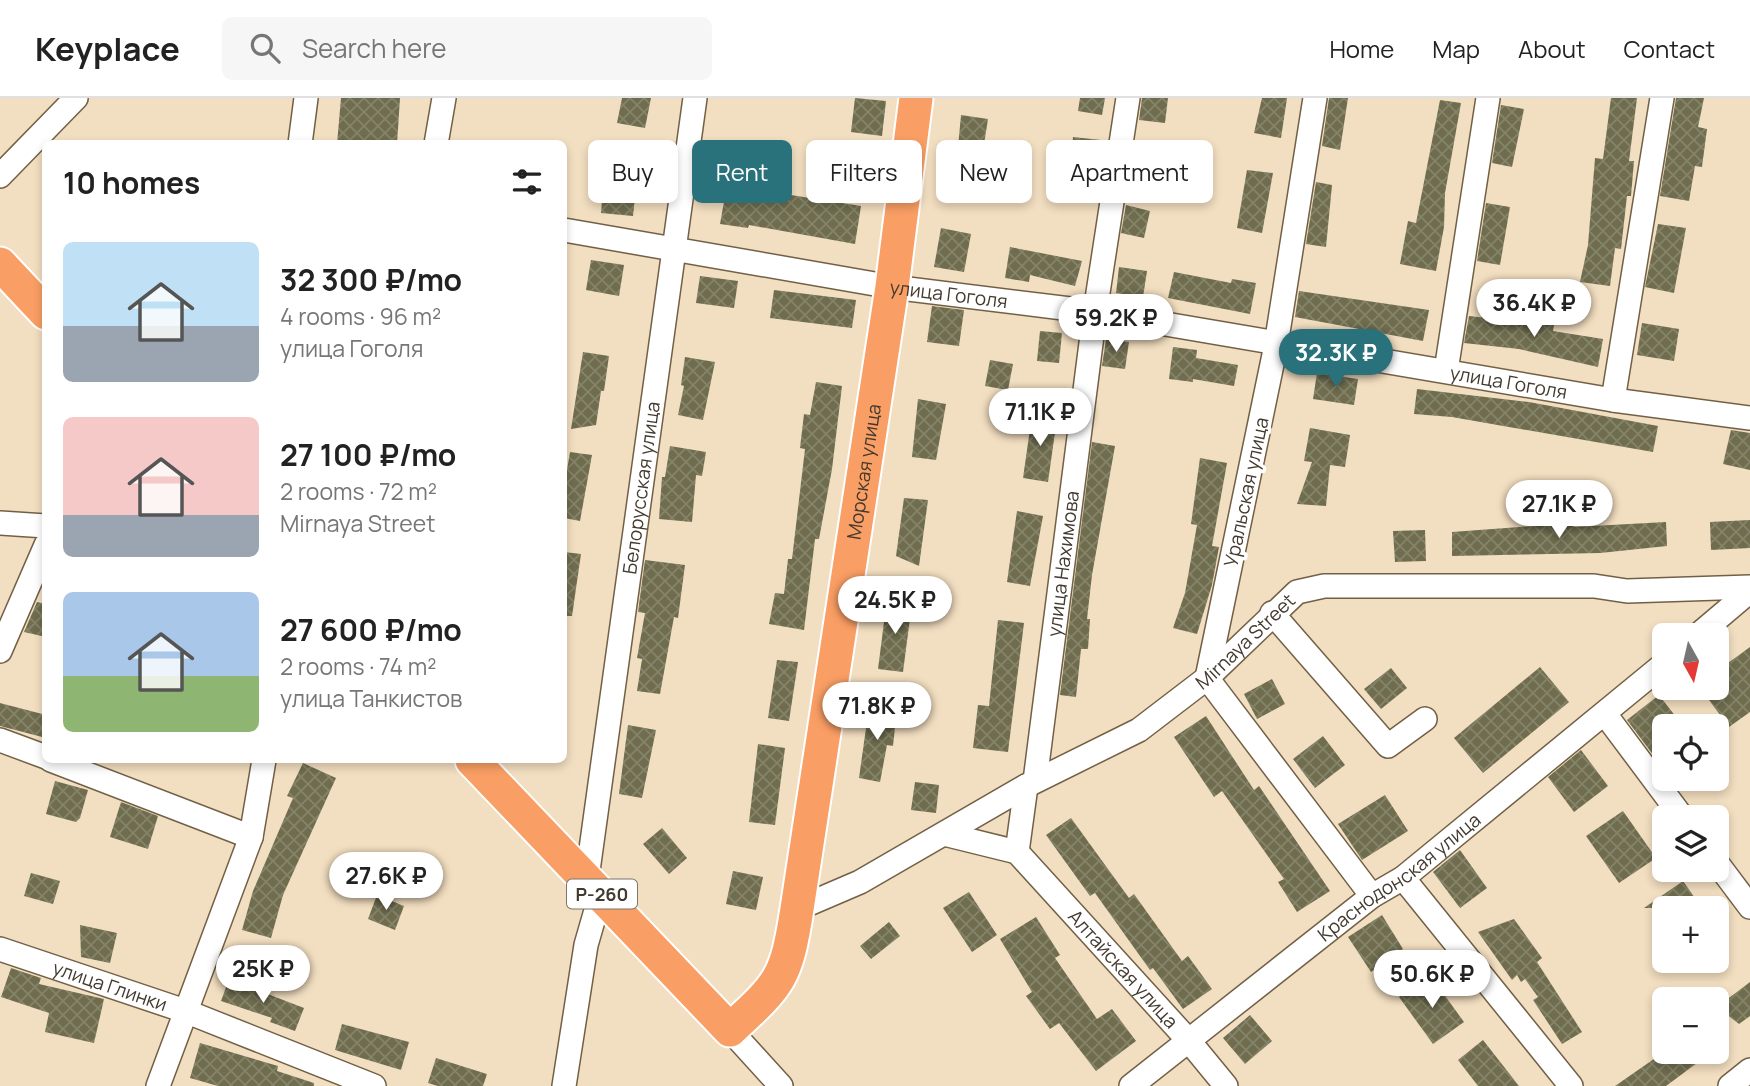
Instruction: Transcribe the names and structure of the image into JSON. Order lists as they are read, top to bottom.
{
  "streets": {
    "highway": ["Морская улица", "Р-260"],
    "street": [
      "улица Гоголя",
      "Белорусская улица",
      "Уральская улица",
      "улица Нахимова",
      "Mirnaya Street",
      "Краснодонская улица",
      "Алтайская улица",
      "улица Глинки"
    ]
  },
  "crossings": [
    ["улица Гоголя", "Морская улица"],
    ["улица Гоголя", "Белорусская улица"],
    ["улица Гоголя", "Уральская улица"],
    ["улица Гоголя", "улица Нахимова"],
    ["Морская улица", "Mirnaya Street"],
    ["Морская улица", "Р-260"],
    ["Белорусская улица", "Р-260"],
    ["Уральская улица", "Mirnaya Street"],
    ["улица Нахимова", "Mirnaya Street"],
    ["улица Нахимова", "Алтайская улица"],
    ["Краснодонская улица", "Алтайская улица"]
  ],
  "north": "bottom",
  "page": {
    "header": "Keyplace",
    "search": "Search here",
    "nav": [
      "Home",
      "Map",
      "About",
      "Contact"
    ],
    "chip": [
      "Buy",
      "Rent",
      "Filters",
      "New",
      "Apartment"
    ],
    "heading": "10 homes",
    "list": [
      {
        "name": "32 300 ₽/mo",
        "note": "4 rooms · 96 m² · улица Гоголя"
      },
      {
        "name": "27 100 ₽/mo",
        "note": "2 rooms · 72 m² · Mirnaya Street"
      },
      {
        "name": "27 600 ₽/mo",
        "note": "2 rooms · 74 m² · улица Танкистов"
      }
    ],
    "price": [
      "36.4K ₽",
      "59.2K ₽",
      "32.3K ₽",
      "71.1K ₽",
      "27.1K ₽",
      "24.5K ₽",
      "71.8K ₽",
      "27.6K ₽",
      "25K ₽",
      "50.6K ₽"
    ],
    "map_buttons": ["+", "−"]
  }
}
